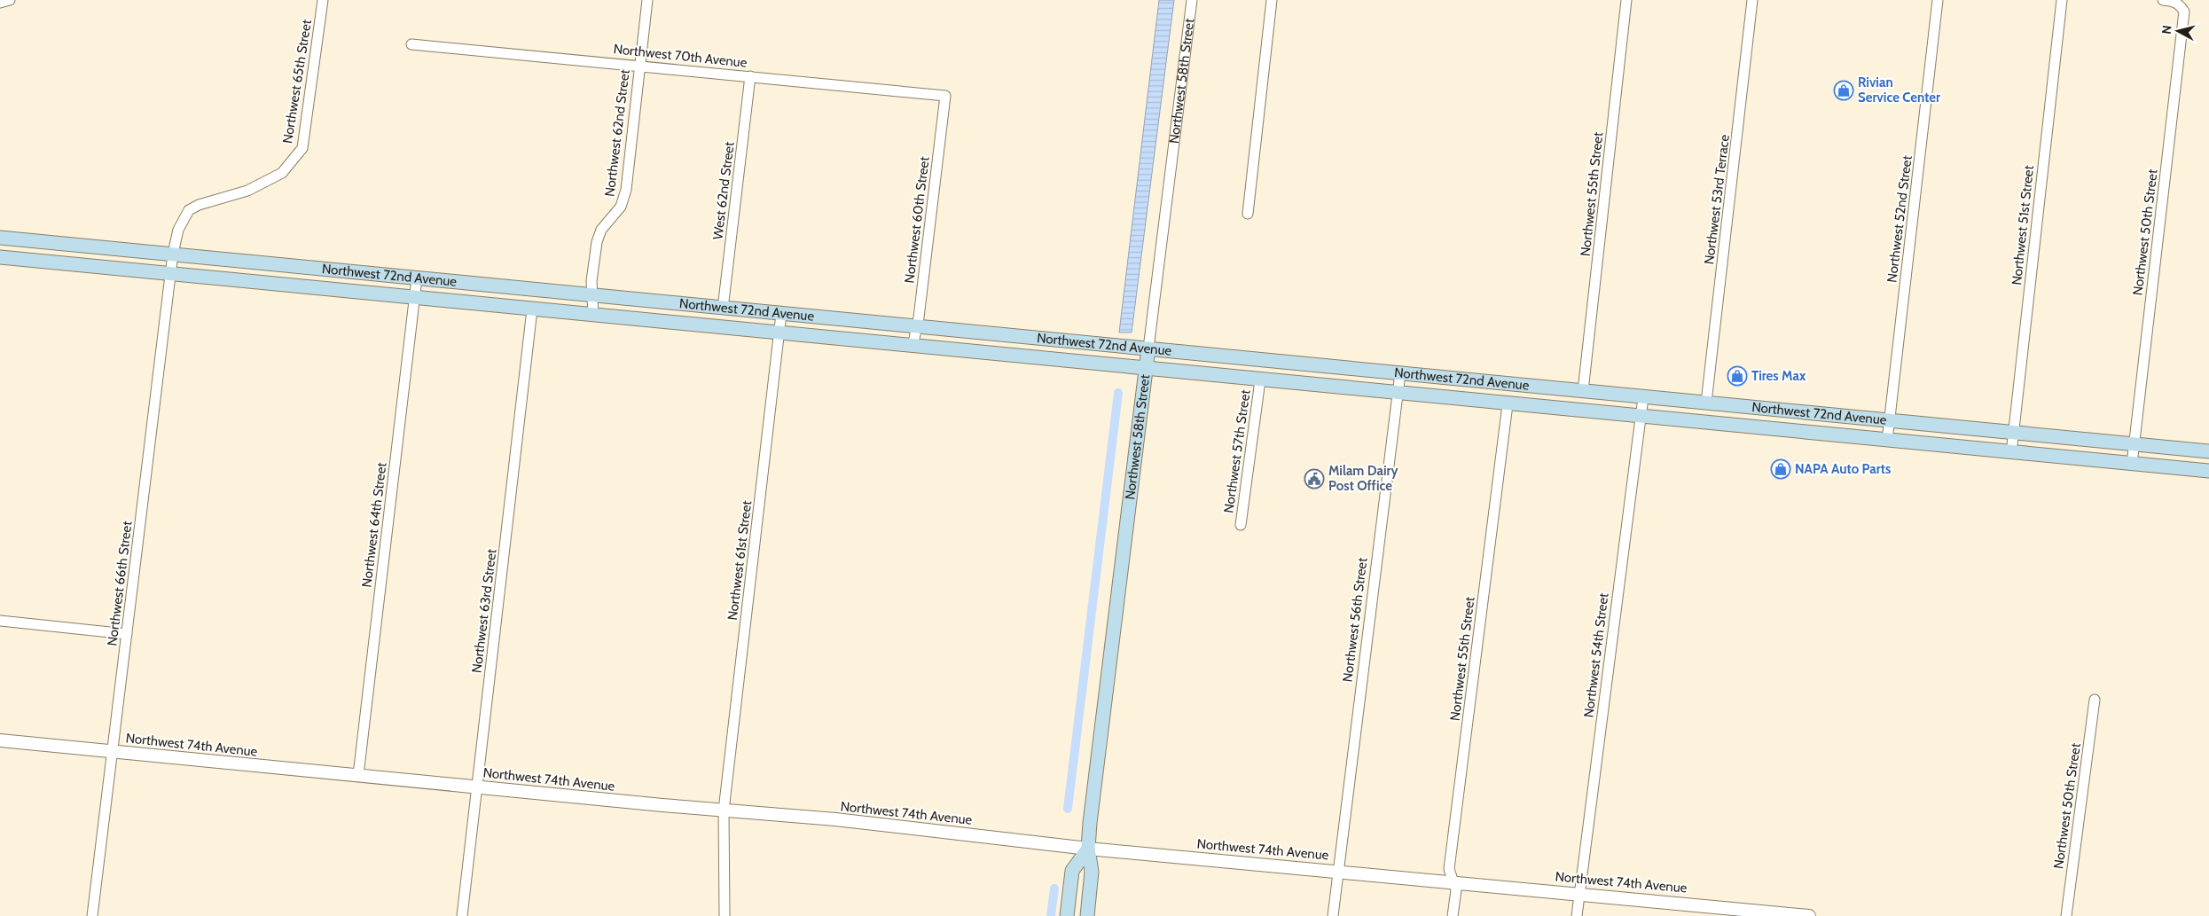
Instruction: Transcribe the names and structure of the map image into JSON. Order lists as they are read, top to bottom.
{
  "streets": {
    "main road": ["Northwest 58th Street", "Northwest 72nd Avenue"],
    "street": [
      "Northwest 70th Avenue",
      "Northwest 65th Street",
      "Northwest 62nd Street",
      "West 62nd Street",
      "Northwest 55th Street",
      "Northwest 53rd Terrace",
      "Northwest 52nd Street",
      "Northwest 60th Street",
      "Northwest 51st Street",
      "Northwest 50th Street",
      "Northwest 57th Street",
      "Northwest 64th Street",
      "Northwest 61st Street",
      "Northwest 66th Street",
      "Northwest 63rd Street",
      "Northwest 56th Street",
      "Northwest 54th Street",
      "Northwest 74th Avenue"
    ]
  },
  "crossings": [
    ["Northwest 70th Avenue", "Northwest 62nd Street"],
    ["Northwest 70th Avenue", "West 62nd Street"],
    ["Northwest 70th Avenue", "Northwest 60th Street"],
    ["Northwest 58th Street", "Northwest 72nd Avenue"],
    ["Northwest 58th Street", "Northwest 74th Avenue"],
    ["Northwest 65th Street", "Northwest 72nd Avenue"],
    ["Northwest 65th Street", "Northwest 66th Street"],
    ["Northwest 62nd Street", "Northwest 72nd Avenue"],
    ["West 62nd Street", "Northwest 72nd Avenue"],
    ["Northwest 55th Street", "Northwest 72nd Avenue"],
    ["Northwest 55th Street", "Northwest 74th Avenue"],
    ["Northwest 53rd Terrace", "Northwest 72nd Avenue"],
    ["Northwest 52nd Street", "Northwest 72nd Avenue"],
    ["Northwest 60th Street", "Northwest 72nd Avenue"],
    ["Northwest 51st Street", "Northwest 72nd Avenue"],
    ["Northwest 50th Street", "Northwest 72nd Avenue"],
    ["Northwest 72nd Avenue", "Northwest 57th Street"],
    ["Northwest 72nd Avenue", "Northwest 64th Street"],
    ["Northwest 72nd Avenue", "Northwest 61st Street"],
    ["Northwest 72nd Avenue", "Northwest 66th Street"],
    ["Northwest 72nd Avenue", "Northwest 63rd Street"],
    ["Northwest 72nd Avenue", "Northwest 56th Street"],
    ["Northwest 72nd Avenue", "Northwest 54th Street"],
    ["Northwest 64th Street", "Northwest 74th Avenue"],
    ["Northwest 61st Street", "Northwest 74th Avenue"],
    ["Northwest 66th Street", "Northwest 74th Avenue"],
    ["Northwest 63rd Street", "Northwest 74th Avenue"],
    ["Northwest 56th Street", "Northwest 74th Avenue"],
    ["Northwest 54th Street", "Northwest 74th Avenue"]
  ],
  "places": {
    "shop": ["Rivian Service Center", "Tires Max", "NAPA Auto Parts"],
    "public building": ["Milam Dairy Post Office"]
  },
  "north": "left"
}
